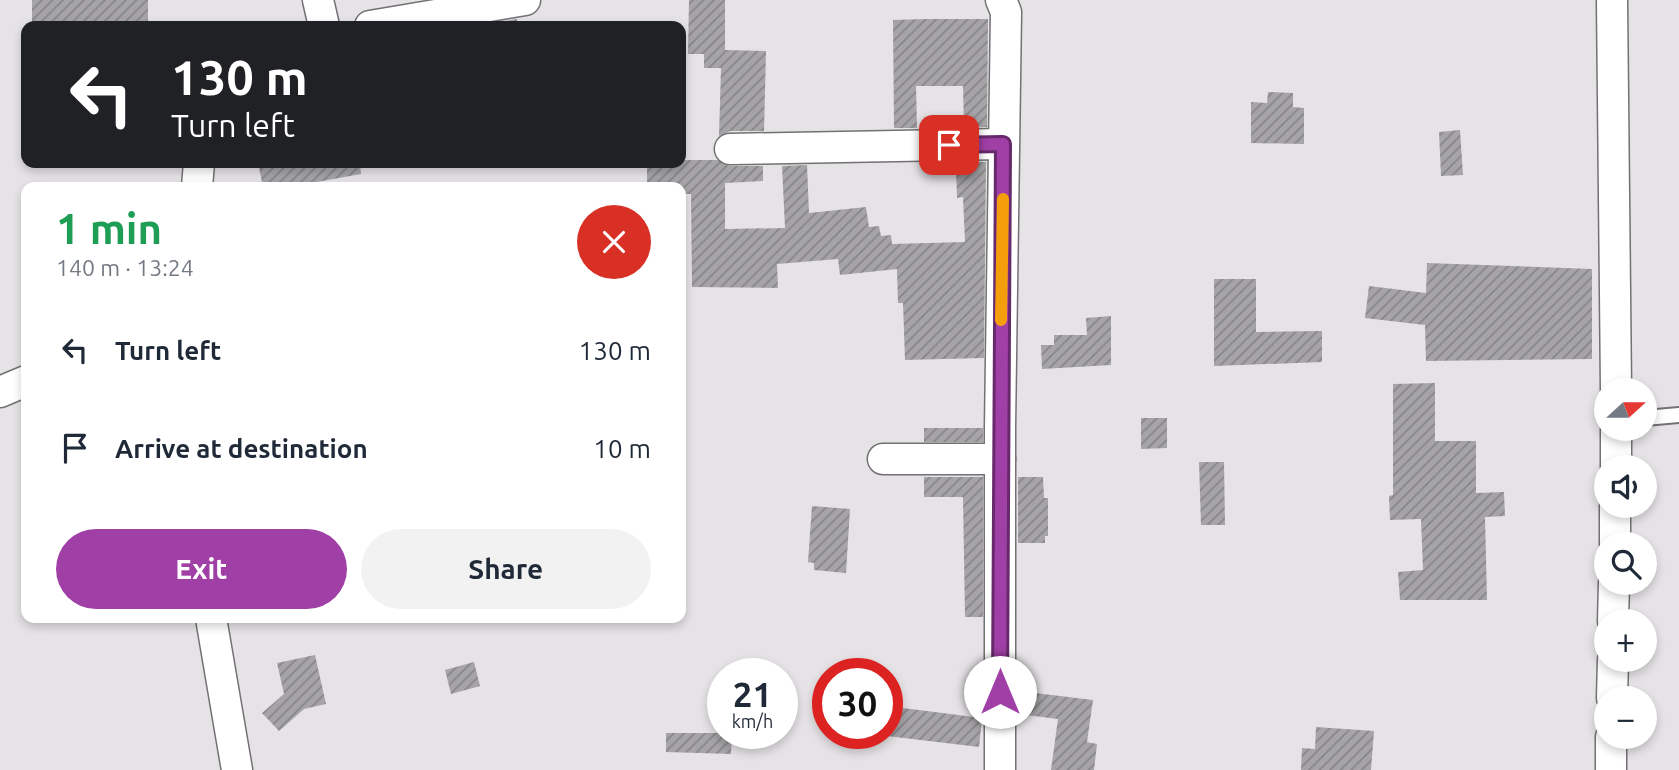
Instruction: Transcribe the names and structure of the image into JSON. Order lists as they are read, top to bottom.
{
  "north": "right",
  "page": {
    "turn": ["130 m", "Turn left"],
    "heading": ["1 min", "140 m · 13:24"],
    "list": [
      {
        "name": "Turn left",
        "value": "130 m"
      },
      {
        "name": "Arrive at destination",
        "value": "10 m"
      }
    ],
    "map_buttons": ["+", "−"],
    "buttons": ["Exit", "Share"],
    "speed": "21 km/h",
    "limit": "30"
  }
}
